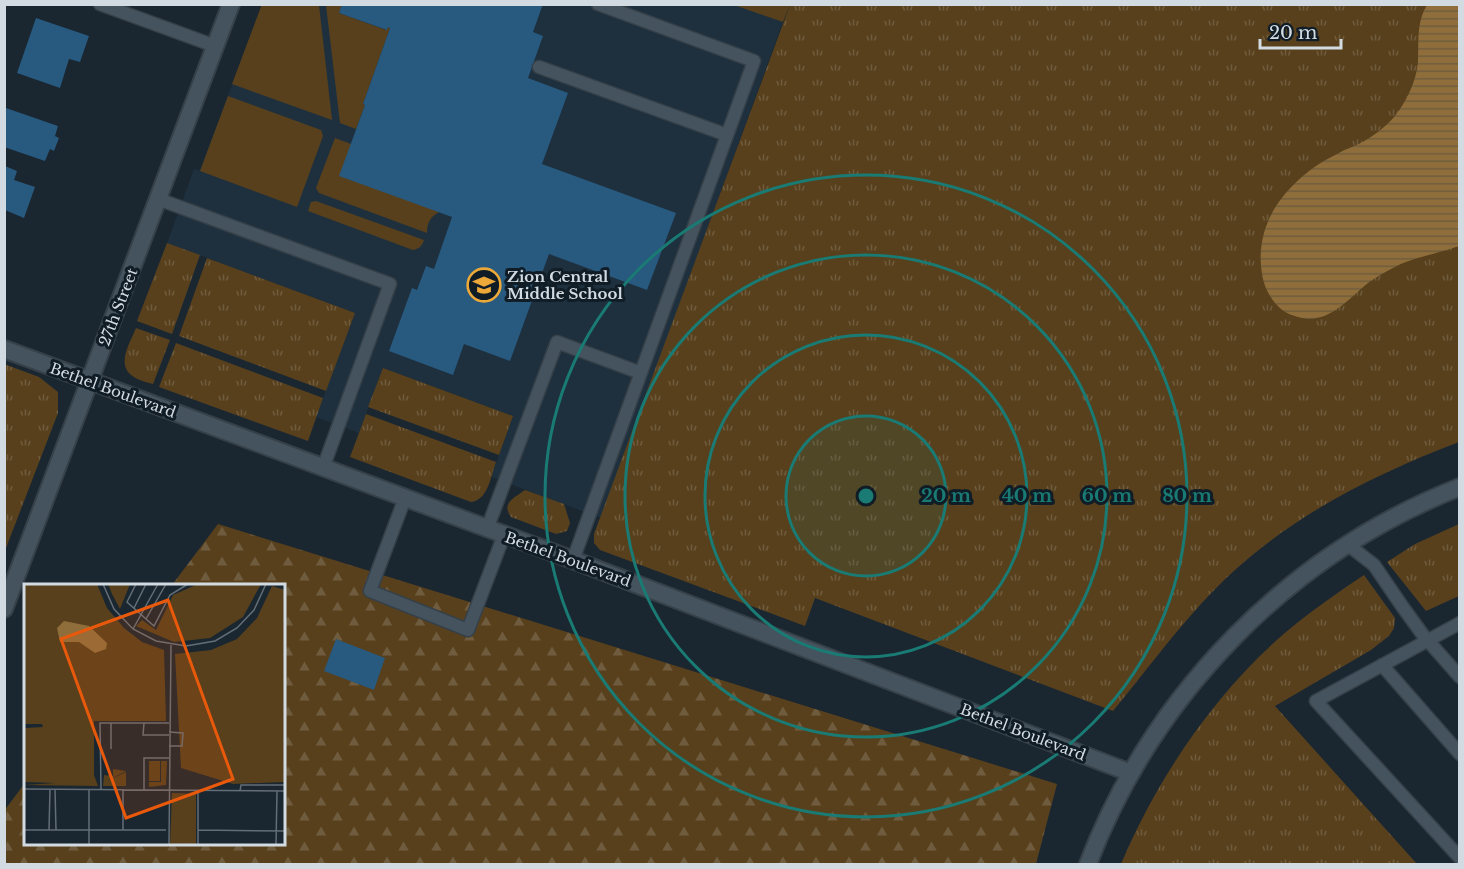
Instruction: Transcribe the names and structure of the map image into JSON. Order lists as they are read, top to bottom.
{
  "streets": {
    "street": ["27th Street", "Bethel Boulevard"]
  },
  "crossings": [
    ["27th Street", "Bethel Boulevard"]
  ],
  "places": {
    "school or university": ["Zion Central Middle School"]
  },
  "scale_bar": "20 m",
  "rings": [
    "20 m",
    "40 m",
    "60 m",
    "80 m"
  ]
}
